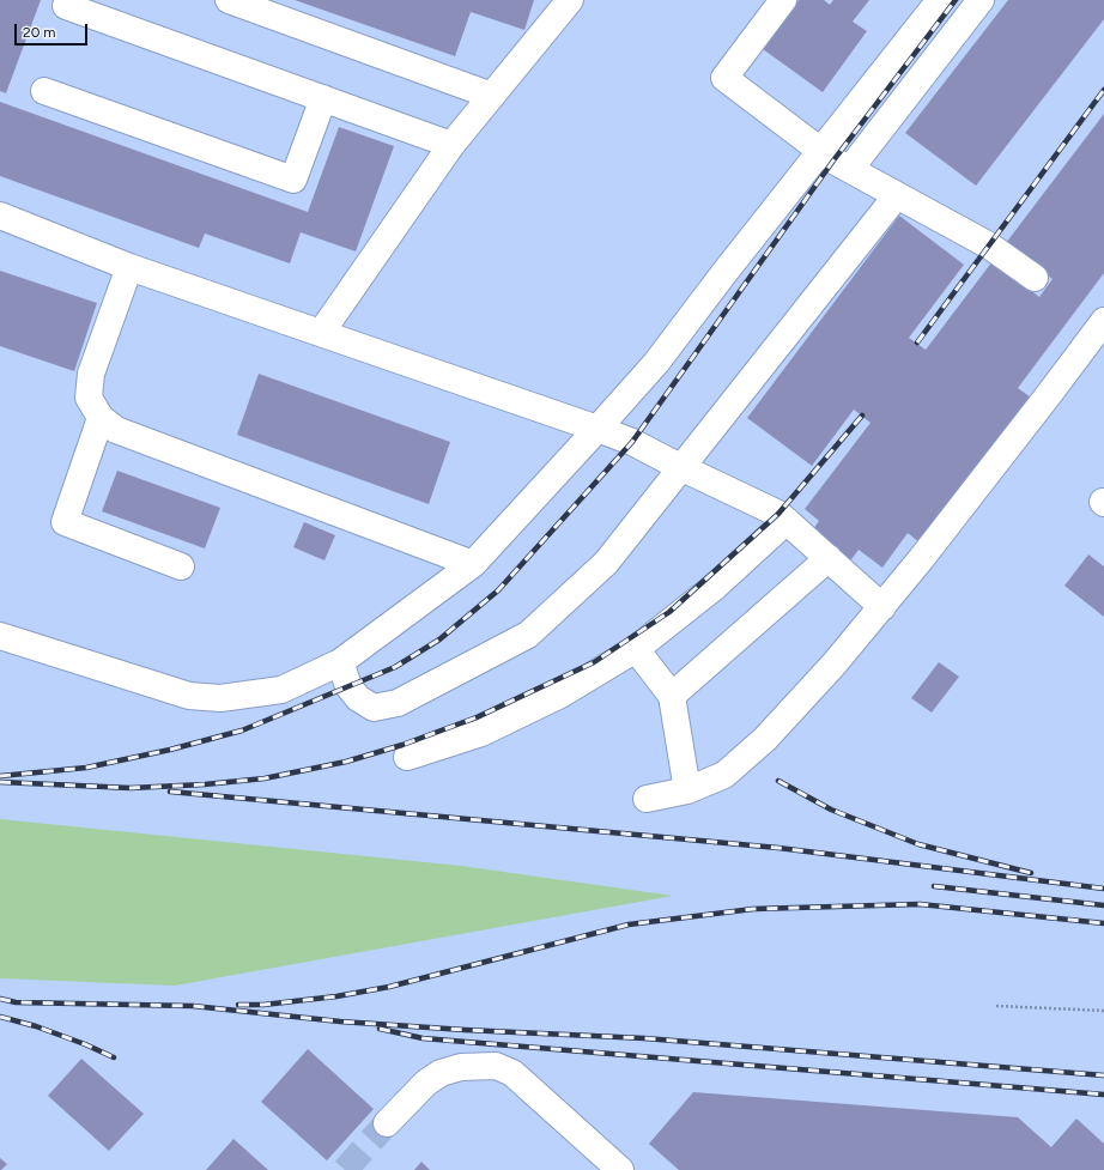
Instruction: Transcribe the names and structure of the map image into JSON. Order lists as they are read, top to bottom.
{
  "scale_bar": "20 m"
}
